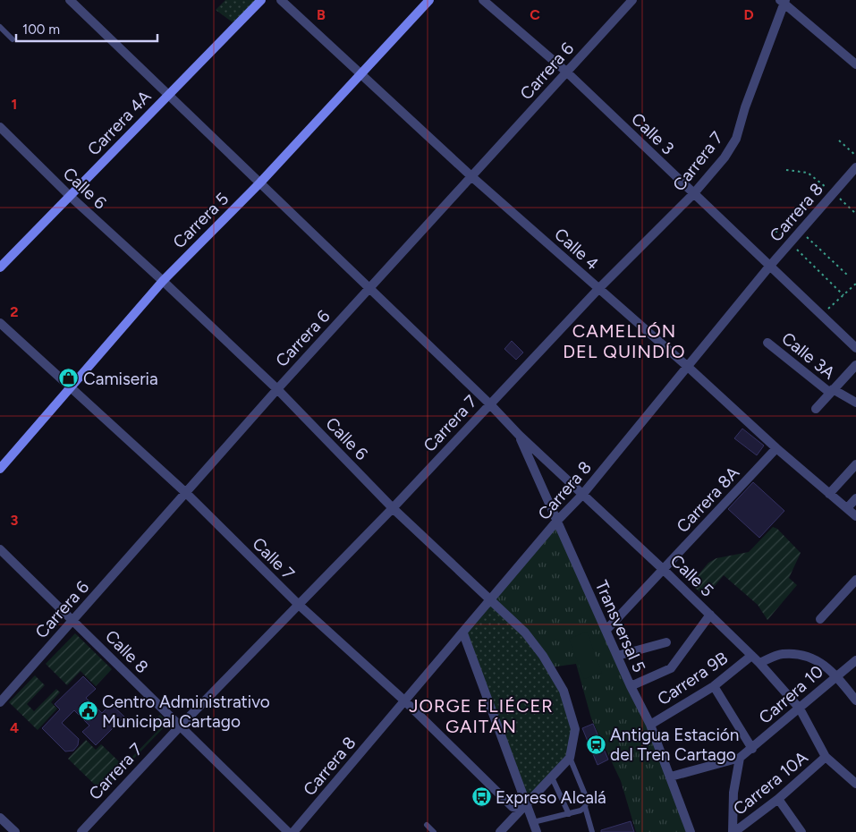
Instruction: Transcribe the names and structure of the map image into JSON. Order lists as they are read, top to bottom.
{
  "streets": {
    "main road": ["Carrera 4A", "Carrera 5"],
    "street": [
      "Carrera 6",
      "Calle 3",
      "Carrera 7",
      "Calle 6",
      "Carrera 8",
      "Calle 4",
      "Calle 3A",
      "Carrera 8A",
      "Calle 7",
      "Calle 5",
      "Transversal 5",
      "Calle 8",
      "Carrera 9B",
      "Carrera 10",
      "Carrera 10A"
    ]
  },
  "crossings": [
    ["Carrera 6", "Calle 3"],
    ["Carrera 6", "Calle 6"],
    ["Carrera 6", "Calle 4"],
    ["Carrera 6", "Calle 7"],
    ["Carrera 6", "Calle 5"],
    ["Carrera 6", "Calle 8"],
    ["Carrera 4A", "Calle 6"],
    ["Carrera 4A", "Calle 5"],
    ["Calle 3", "Carrera 7"],
    ["Calle 3", "Carrera 8"],
    ["Carrera 7", "Calle 6"],
    ["Carrera 7", "Calle 4"],
    ["Carrera 7", "Calle 7"],
    ["Carrera 7", "Calle 5"],
    ["Carrera 7", "Calle 8"],
    ["Calle 6", "Carrera 8"],
    ["Calle 6", "Carrera 5"],
    ["Calle 6", "Calle 7"],
    ["Carrera 8", "Calle 4"],
    ["Carrera 8", "Calle 7"],
    ["Carrera 8", "Calle 5"],
    ["Carrera 8", "Transversal 5"],
    ["Carrera 5", "Calle 4"],
    ["Carrera 5", "Calle 7"],
    ["Carrera 5", "Calle 5"],
    ["Calle 4", "Carrera 8A"],
    ["Carrera 8A", "Calle 5"],
    ["Carrera 8A", "Transversal 5"],
    ["Calle 5", "Transversal 5"],
    ["Calle 5", "Carrera 9B"],
    ["Calle 5", "Carrera 10"],
    ["Calle 5", "Carrera 10A"],
    ["Transversal 5", "Carrera 9B"],
    ["Transversal 5", "Carrera 10"]
  ],
  "districts": ["CAMELLÓN DEL QUINDÍO", "JORGE ELIÉCER GAITÁN"],
  "places": {
    "shop": ["Camiseria"],
    "public building": ["Centro Administrativo Municipal Cartago"],
    "station": ["Antigua Estación del Tren Cartago"],
    "bus stop": ["Expreso Alcalá"]
  },
  "scale_bar": "100 m",
  "grid": {
    "columns": ["B", "C", "D"],
    "rows": [
      "1",
      "2",
      "3",
      "4"
    ]
  }
}
